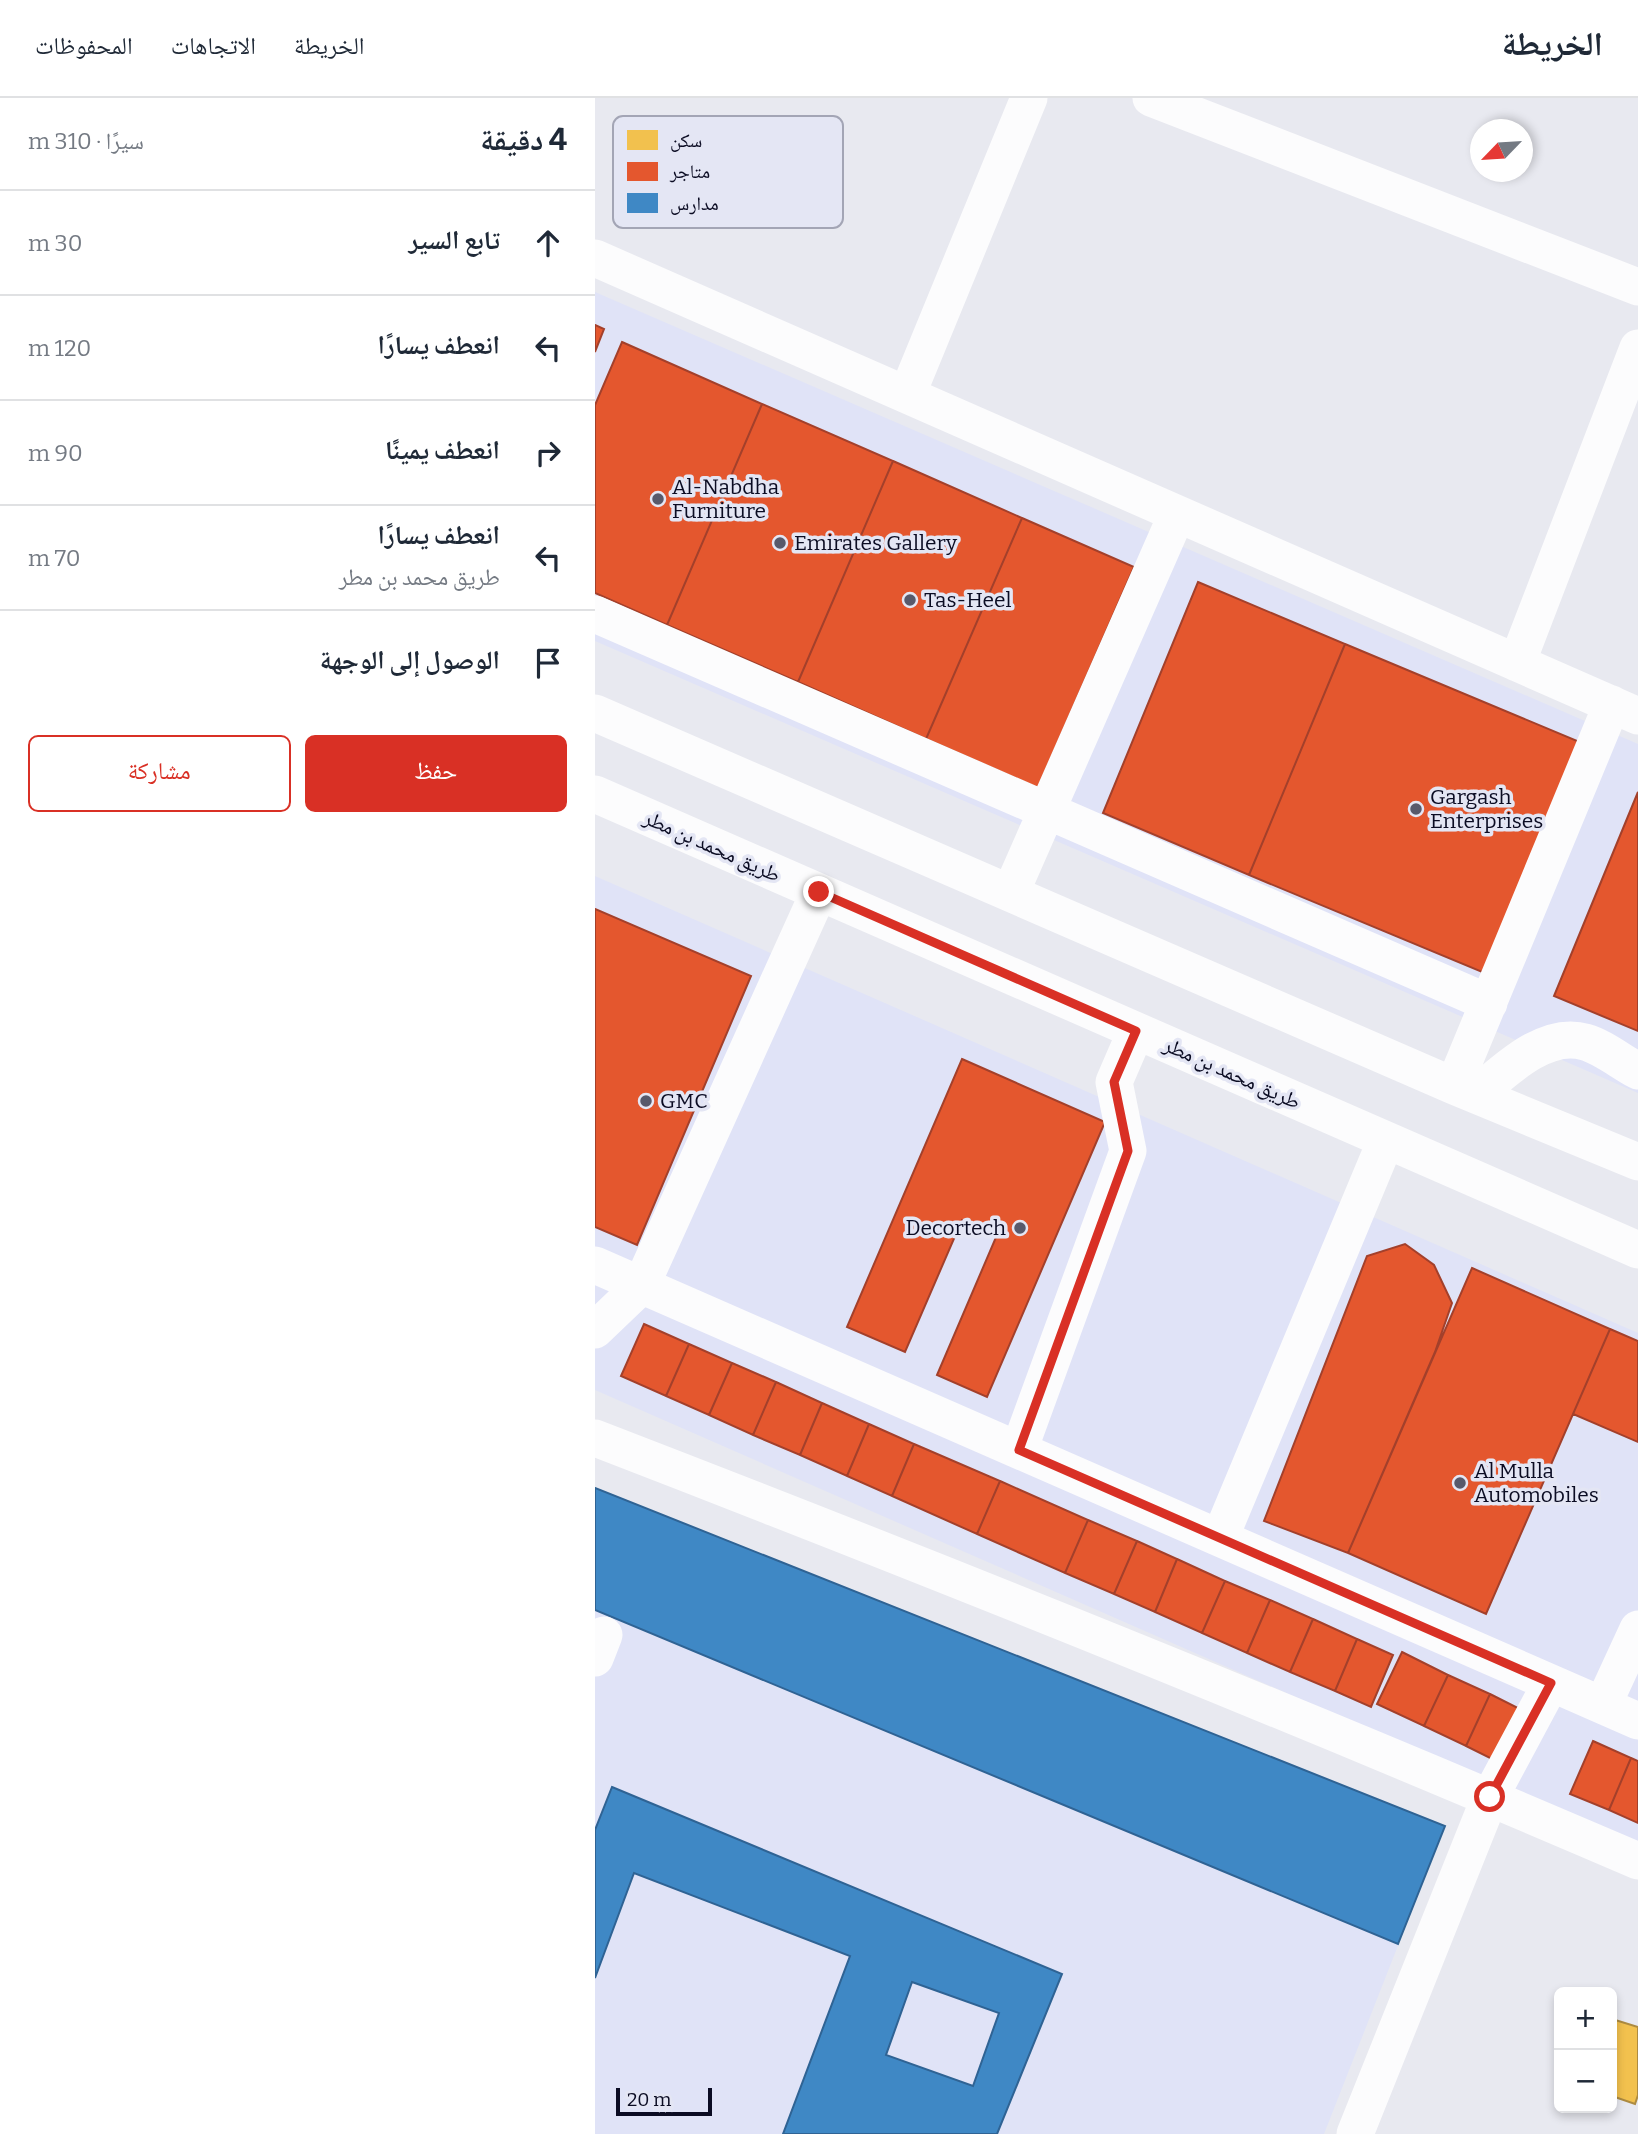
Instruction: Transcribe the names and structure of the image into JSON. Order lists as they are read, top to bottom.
{
  "streets": {
    "street": ["طريق محمد بن مطر"]
  },
  "places": [
    "Al-Nabdha Furniture",
    "Emirates Gallery",
    "Tas-Heel",
    "Gargash Enterprises",
    "GMC",
    "Decortech",
    "Al Mulla Automobiles"
  ],
  "legend": ["سكن", "متاجر", "مدارس"],
  "scale_bar": "20 m",
  "north": "bottom left",
  "page": {
    "header": "الخريطة",
    "nav": ["الخريطة", "الاتجاهات", "المحفوظات"],
    "heading": ["4 دقيقة", "سيرًا · 310 m"],
    "list": [
      ["تابع السير", "30 m"],
      ["انعطف يسارًا", "120 m"],
      ["انعطف يمينًا", "90 m"],
      ["انعطف يسارًا", "طريق محمد بن مطر", "70 m"],
      "الوصول إلى الوجهة"
    ],
    "buttons": ["حفظ", "مشاركة"],
    "map_buttons": ["+", "−"],
    "scale": "20 m"
  }
}
